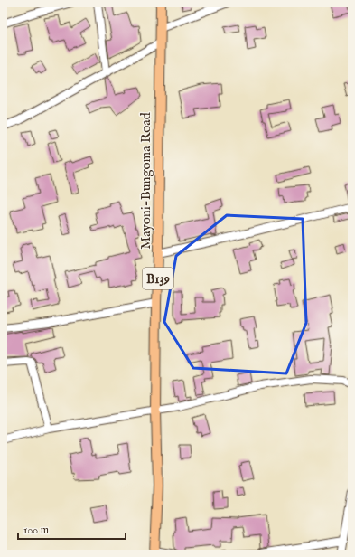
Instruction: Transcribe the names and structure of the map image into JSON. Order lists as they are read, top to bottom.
{
  "streets": {
    "main road": ["Mayoni-Bungoma Road", "B139"]
  },
  "scale_bar": "100 m"
}
